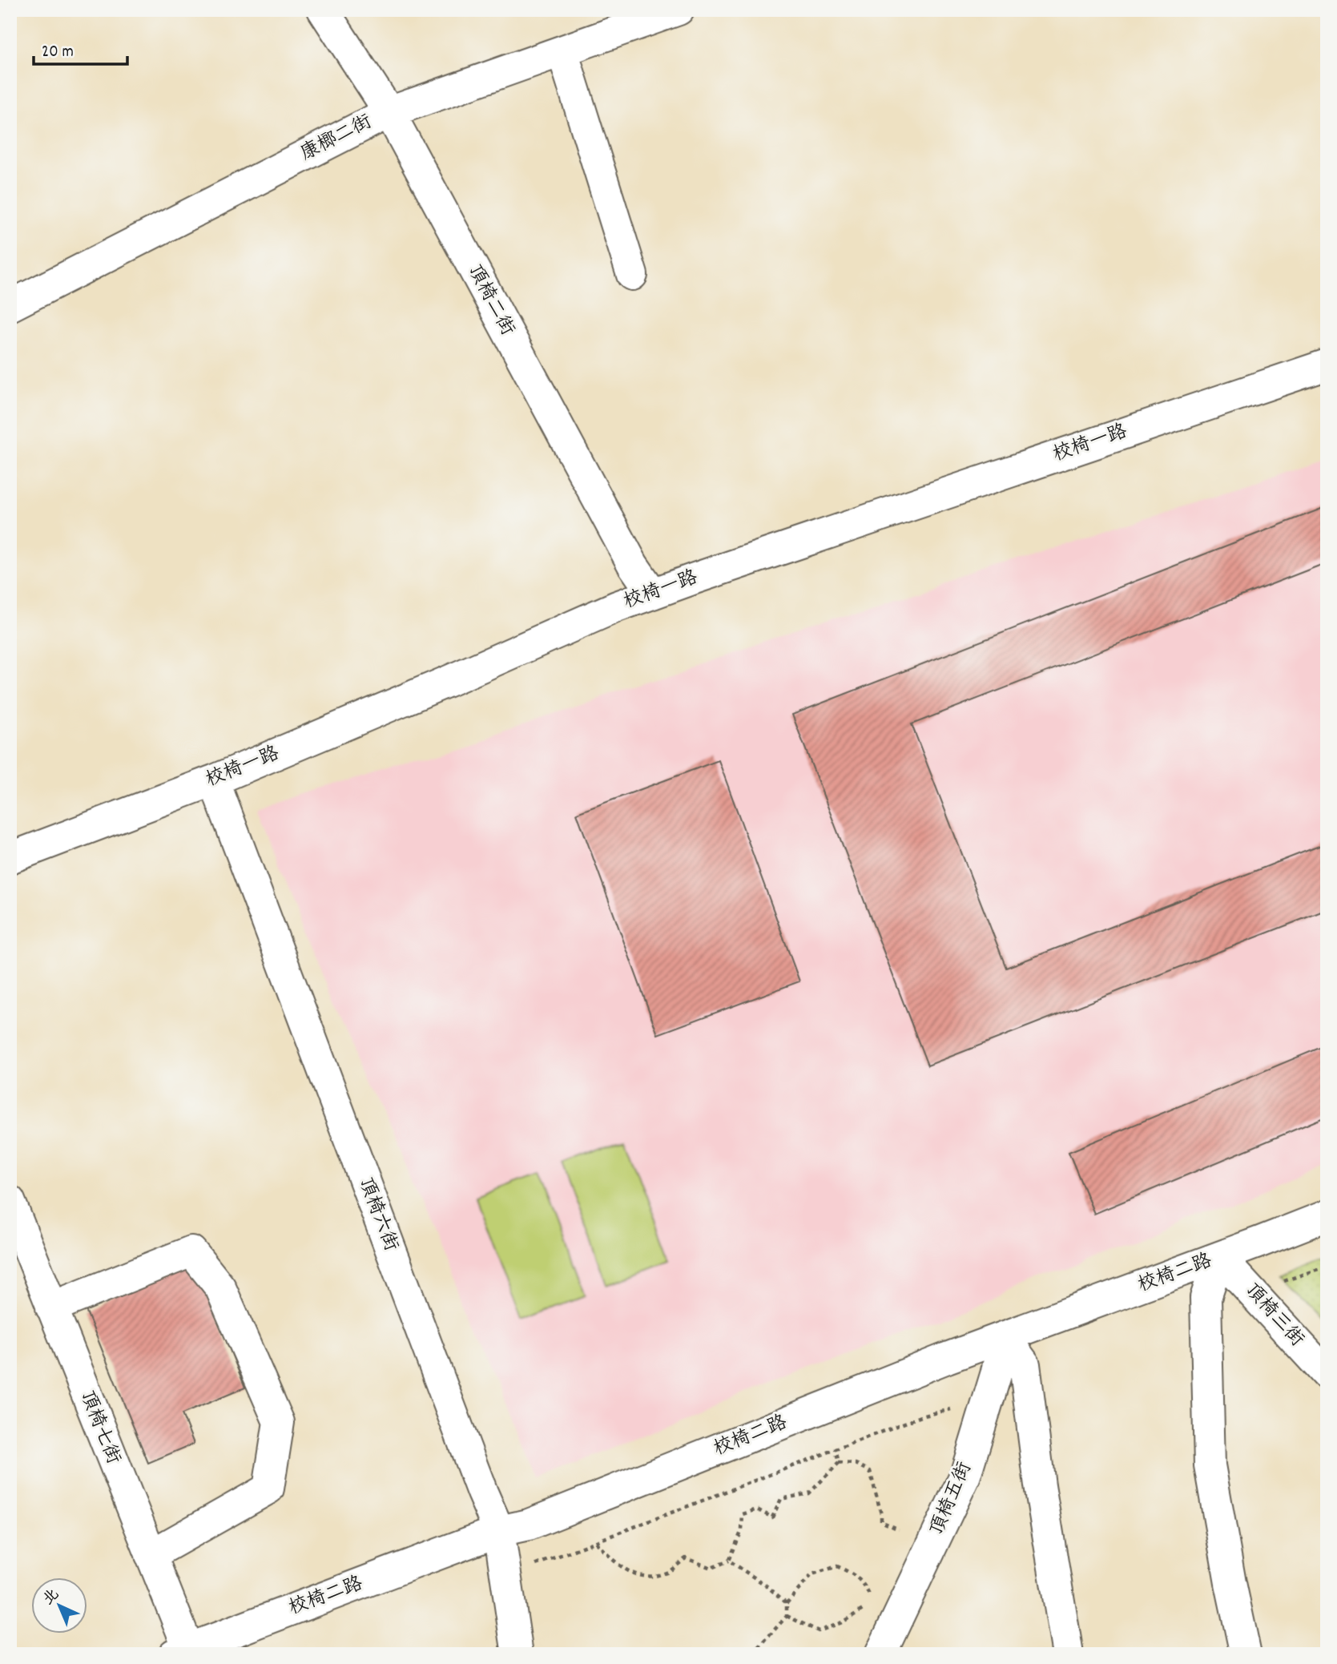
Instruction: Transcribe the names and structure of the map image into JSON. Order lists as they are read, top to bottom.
{
  "streets": {
    "street": [
      "康榔二街",
      "頂椅二街",
      "校椅一路",
      "頂椅六街",
      "校椅二路",
      "頂椅三街",
      "頂椅七街",
      "頂椅五街"
    ]
  },
  "crossings": [
    ["康榔二街", "頂椅二街"],
    ["頂椅二街", "校椅一路"],
    ["校椅一路", "頂椅六街"],
    ["頂椅六街", "校椅二路"],
    ["校椅二路", "頂椅三街"],
    ["校椅二路", "頂椅七街"],
    ["校椅二路", "頂椅五街"]
  ],
  "scale_bar": "20 m",
  "north": "top left"
}
